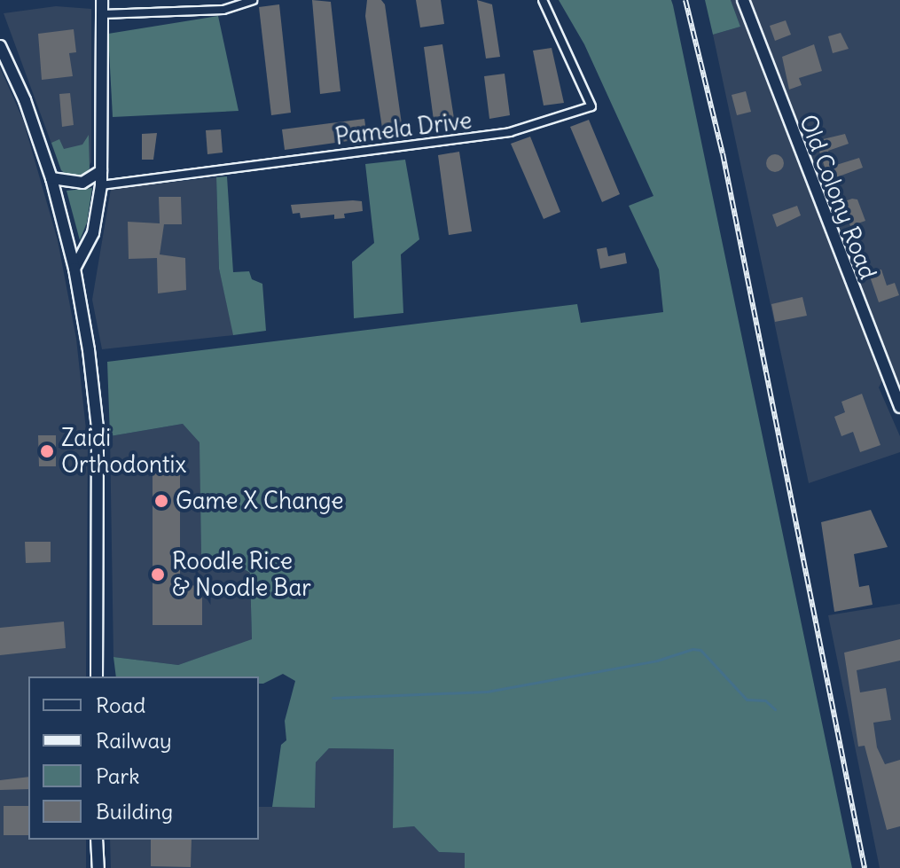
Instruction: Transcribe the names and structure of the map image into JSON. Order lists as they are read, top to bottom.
{
  "streets": {
    "main road": ["Old Colony Road"],
    "street": ["Pamela Drive"]
  },
  "places": ["Zaidi Orthodontix", "Game X Change", "Roodle Rice & Noodle Bar"],
  "legend": [
    "Road",
    "Railway",
    "Park",
    "Building"
  ]
}
